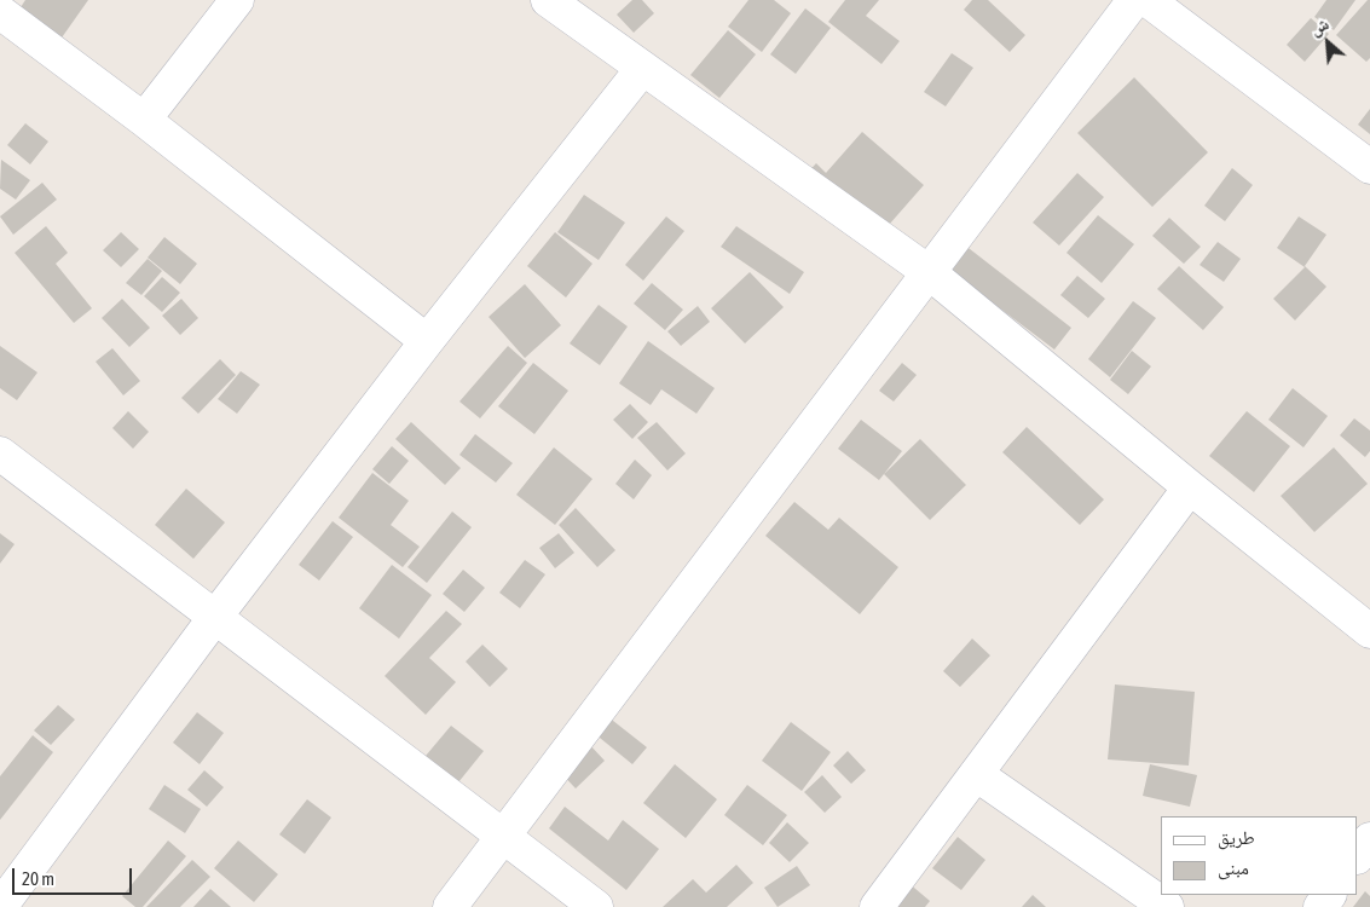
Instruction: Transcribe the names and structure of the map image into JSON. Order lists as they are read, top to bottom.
{
  "legend": ["طريق", "مبنى"],
  "scale_bar": "20 m",
  "north": "top left"
}
